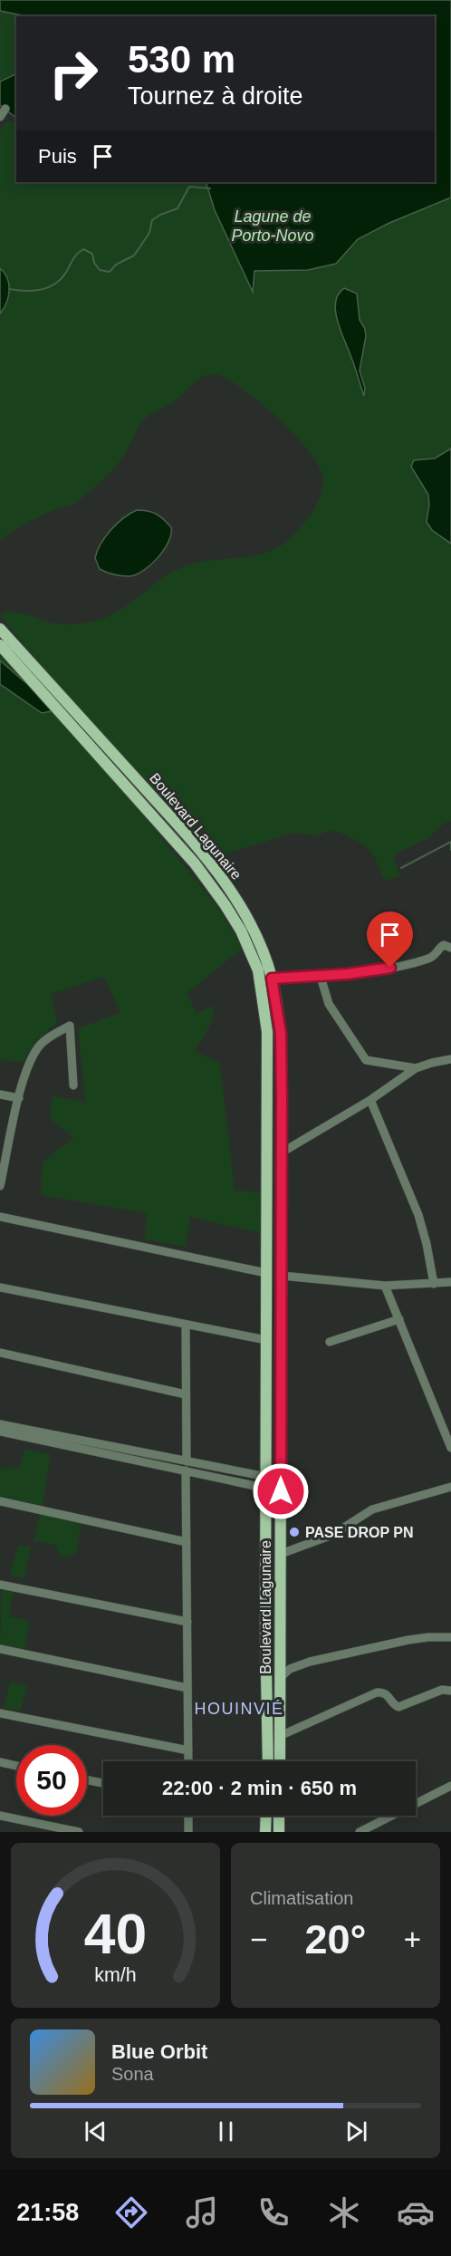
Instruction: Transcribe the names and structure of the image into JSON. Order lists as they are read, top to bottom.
{
  "streets": {
    "main road": ["Boulevard Lagunaire"]
  },
  "districts": ["HOUINVIÉ"],
  "water": ["Lagune de Porto-Novo"],
  "places": ["PASE DROP PN"],
  "page": {
    "turn": ["530 m", "Tournez à droite"],
    "then": "Puis",
    "limit": "50",
    "trip": "22:00 · 2 min · 650 m",
    "tile": "Climatisation",
    "heat": ["−", "20°", "+"],
    "song": ["Blue Orbit", "Sona"],
    "tabs": "21:58",
    "gauge": ["40", "km/h"]
  }
}
